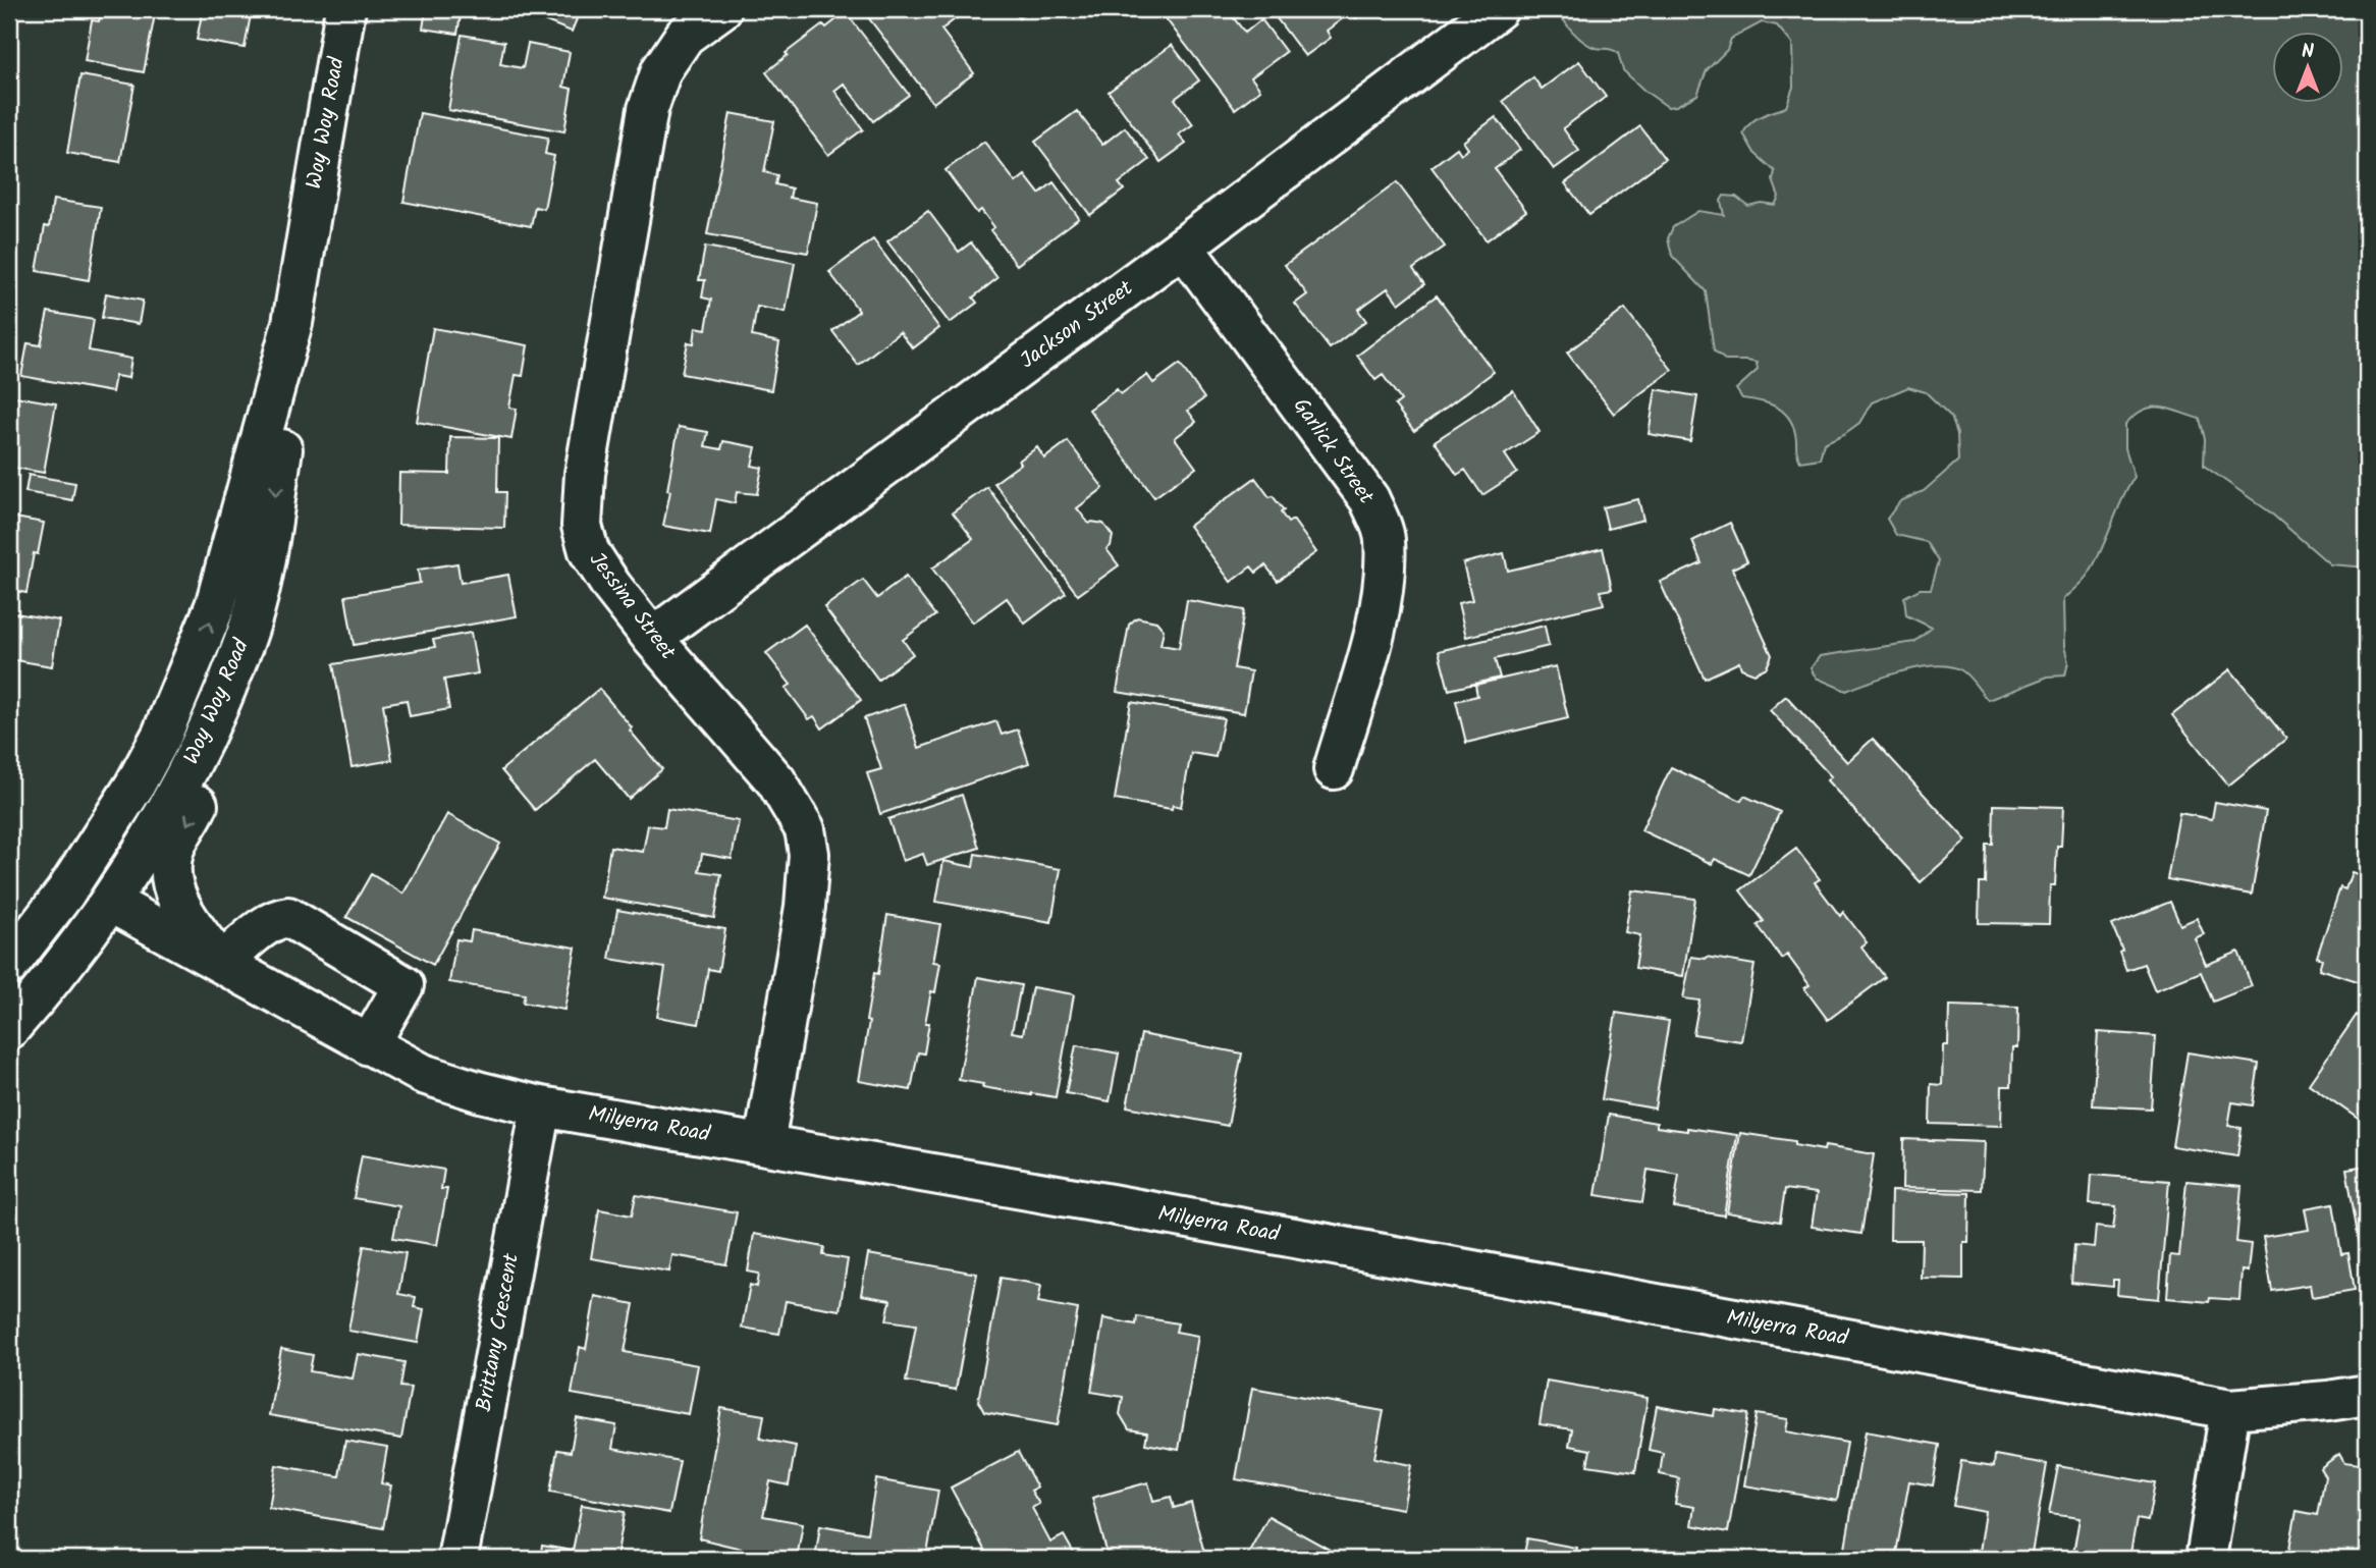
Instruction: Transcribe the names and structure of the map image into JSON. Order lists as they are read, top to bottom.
{
  "streets": {
    "street": [
      "Woy Woy Road",
      "Jackson Street",
      "Garlick Street",
      "Jessina Street",
      "Milyerra Road",
      "Brittany Crescent"
    ]
  },
  "crossings": [
    ["Woy Woy Road", "Milyerra Road"],
    ["Jackson Street", "Garlick Street"],
    ["Jackson Street", "Jessina Street"],
    ["Jessina Street", "Milyerra Road"],
    ["Milyerra Road", "Brittany Crescent"]
  ],
  "north": "top"
}
